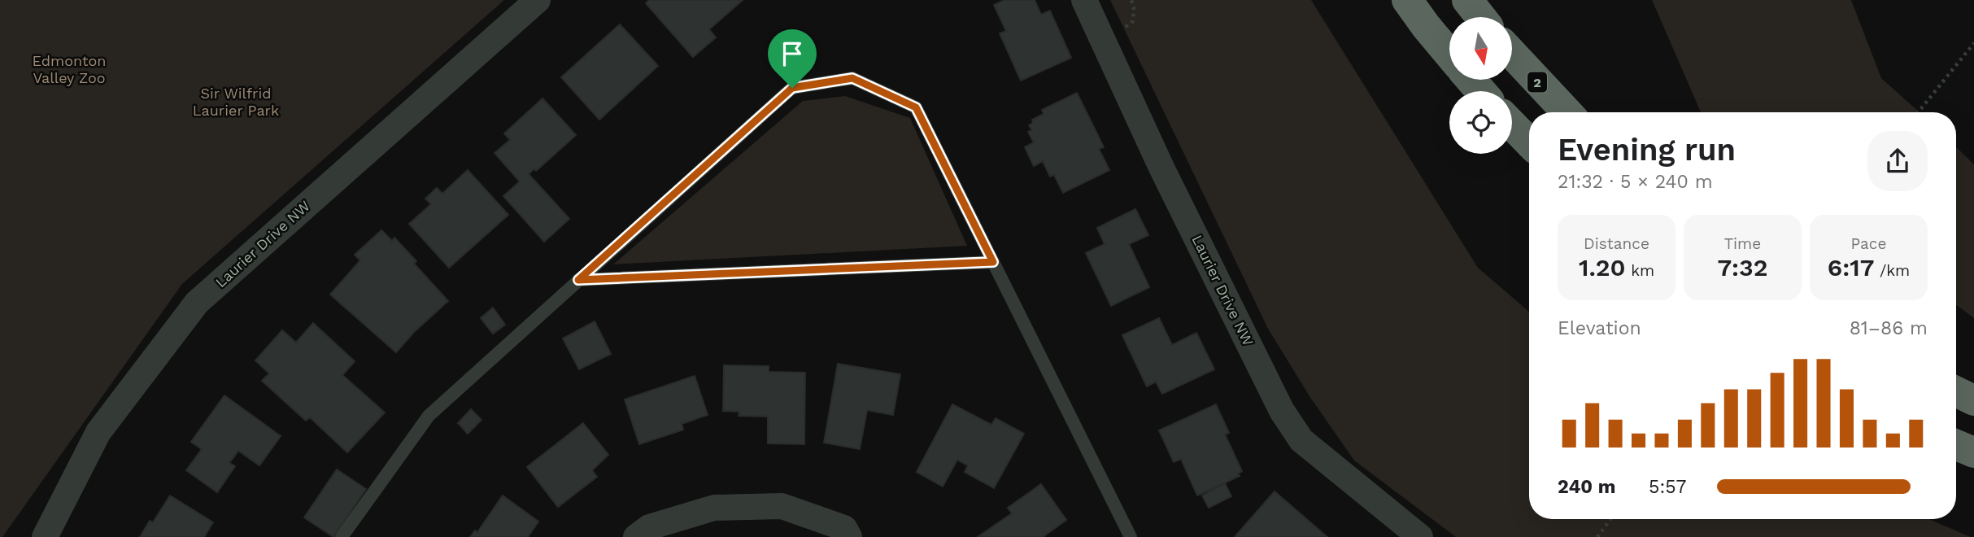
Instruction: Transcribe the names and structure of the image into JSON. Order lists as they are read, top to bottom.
{
  "streets": {
    "highway": ["2"],
    "street": ["Laurier Drive NW"]
  },
  "parks": ["Edmonton Valley Zoo", "Sir Wilfrid Laurier Park"],
  "north": "bottom",
  "page": {
    "heading": ["Evening run", "21:32 · 5 × 240 m"],
    "stats": [
      ["Distance", "1.20 km"],
      ["Time", "7:32"],
      ["Pace", "6:17 /km"]
    ],
    "chart": ["Elevation", "81–86 m"],
    "list": [
      {
        "name": "240 m",
        "note": "5:57"
      }
    ]
  }
}
